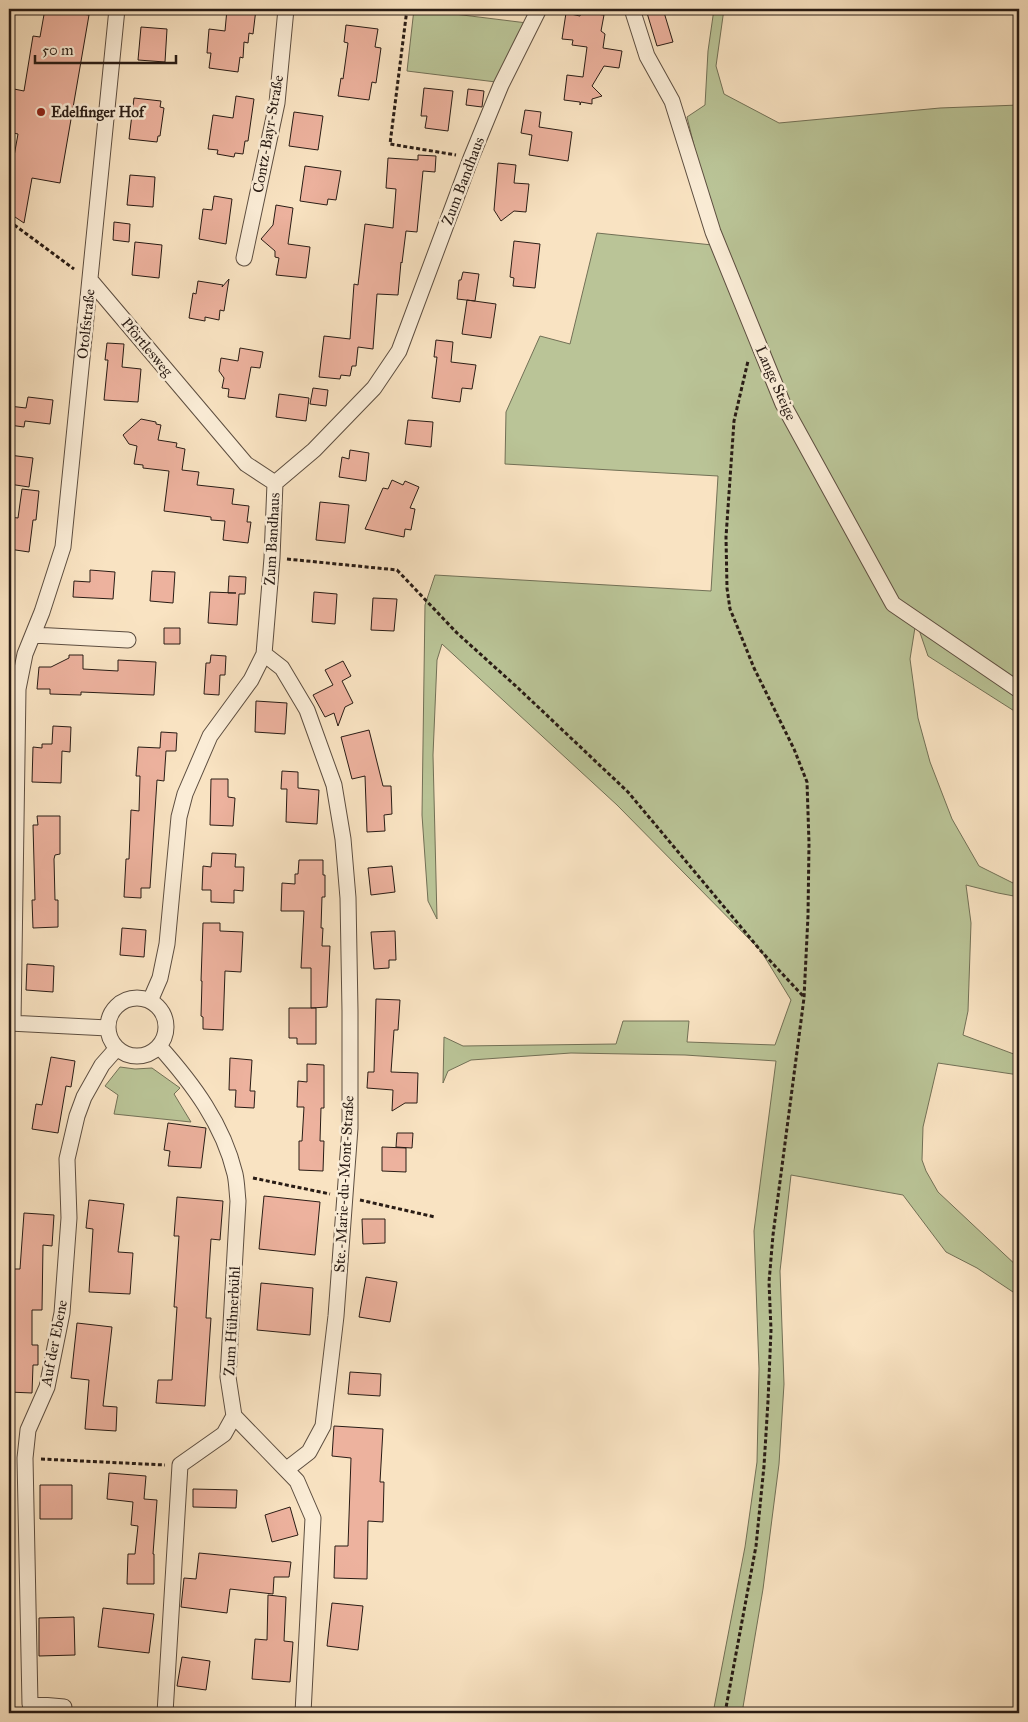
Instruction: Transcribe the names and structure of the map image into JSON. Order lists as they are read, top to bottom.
{
  "streets": {
    "street": [
      "Contz-Bayr-Straße",
      "Zum Bandhaus",
      "Otolfstraße",
      "Pförtlesweg",
      "Lange Steige",
      "Ste.-Marie-du-Mont-Straße",
      "Zum Hühnerbühl",
      "Auf der Ebene"
    ]
  },
  "crossings": [
    ["Zum Bandhaus", "Pförtlesweg"],
    ["Zum Bandhaus", "Ste.-Marie-du-Mont-Straße"],
    ["Zum Bandhaus", "Zum Hühnerbühl"],
    ["Zum Bandhaus", "Auf der Ebene"],
    ["Otolfstraße", "Pförtlesweg"],
    ["Zum Hühnerbühl", "Auf der Ebene"]
  ],
  "places": ["Edelfinger Hof"],
  "scale_bar": "50 m"
}
